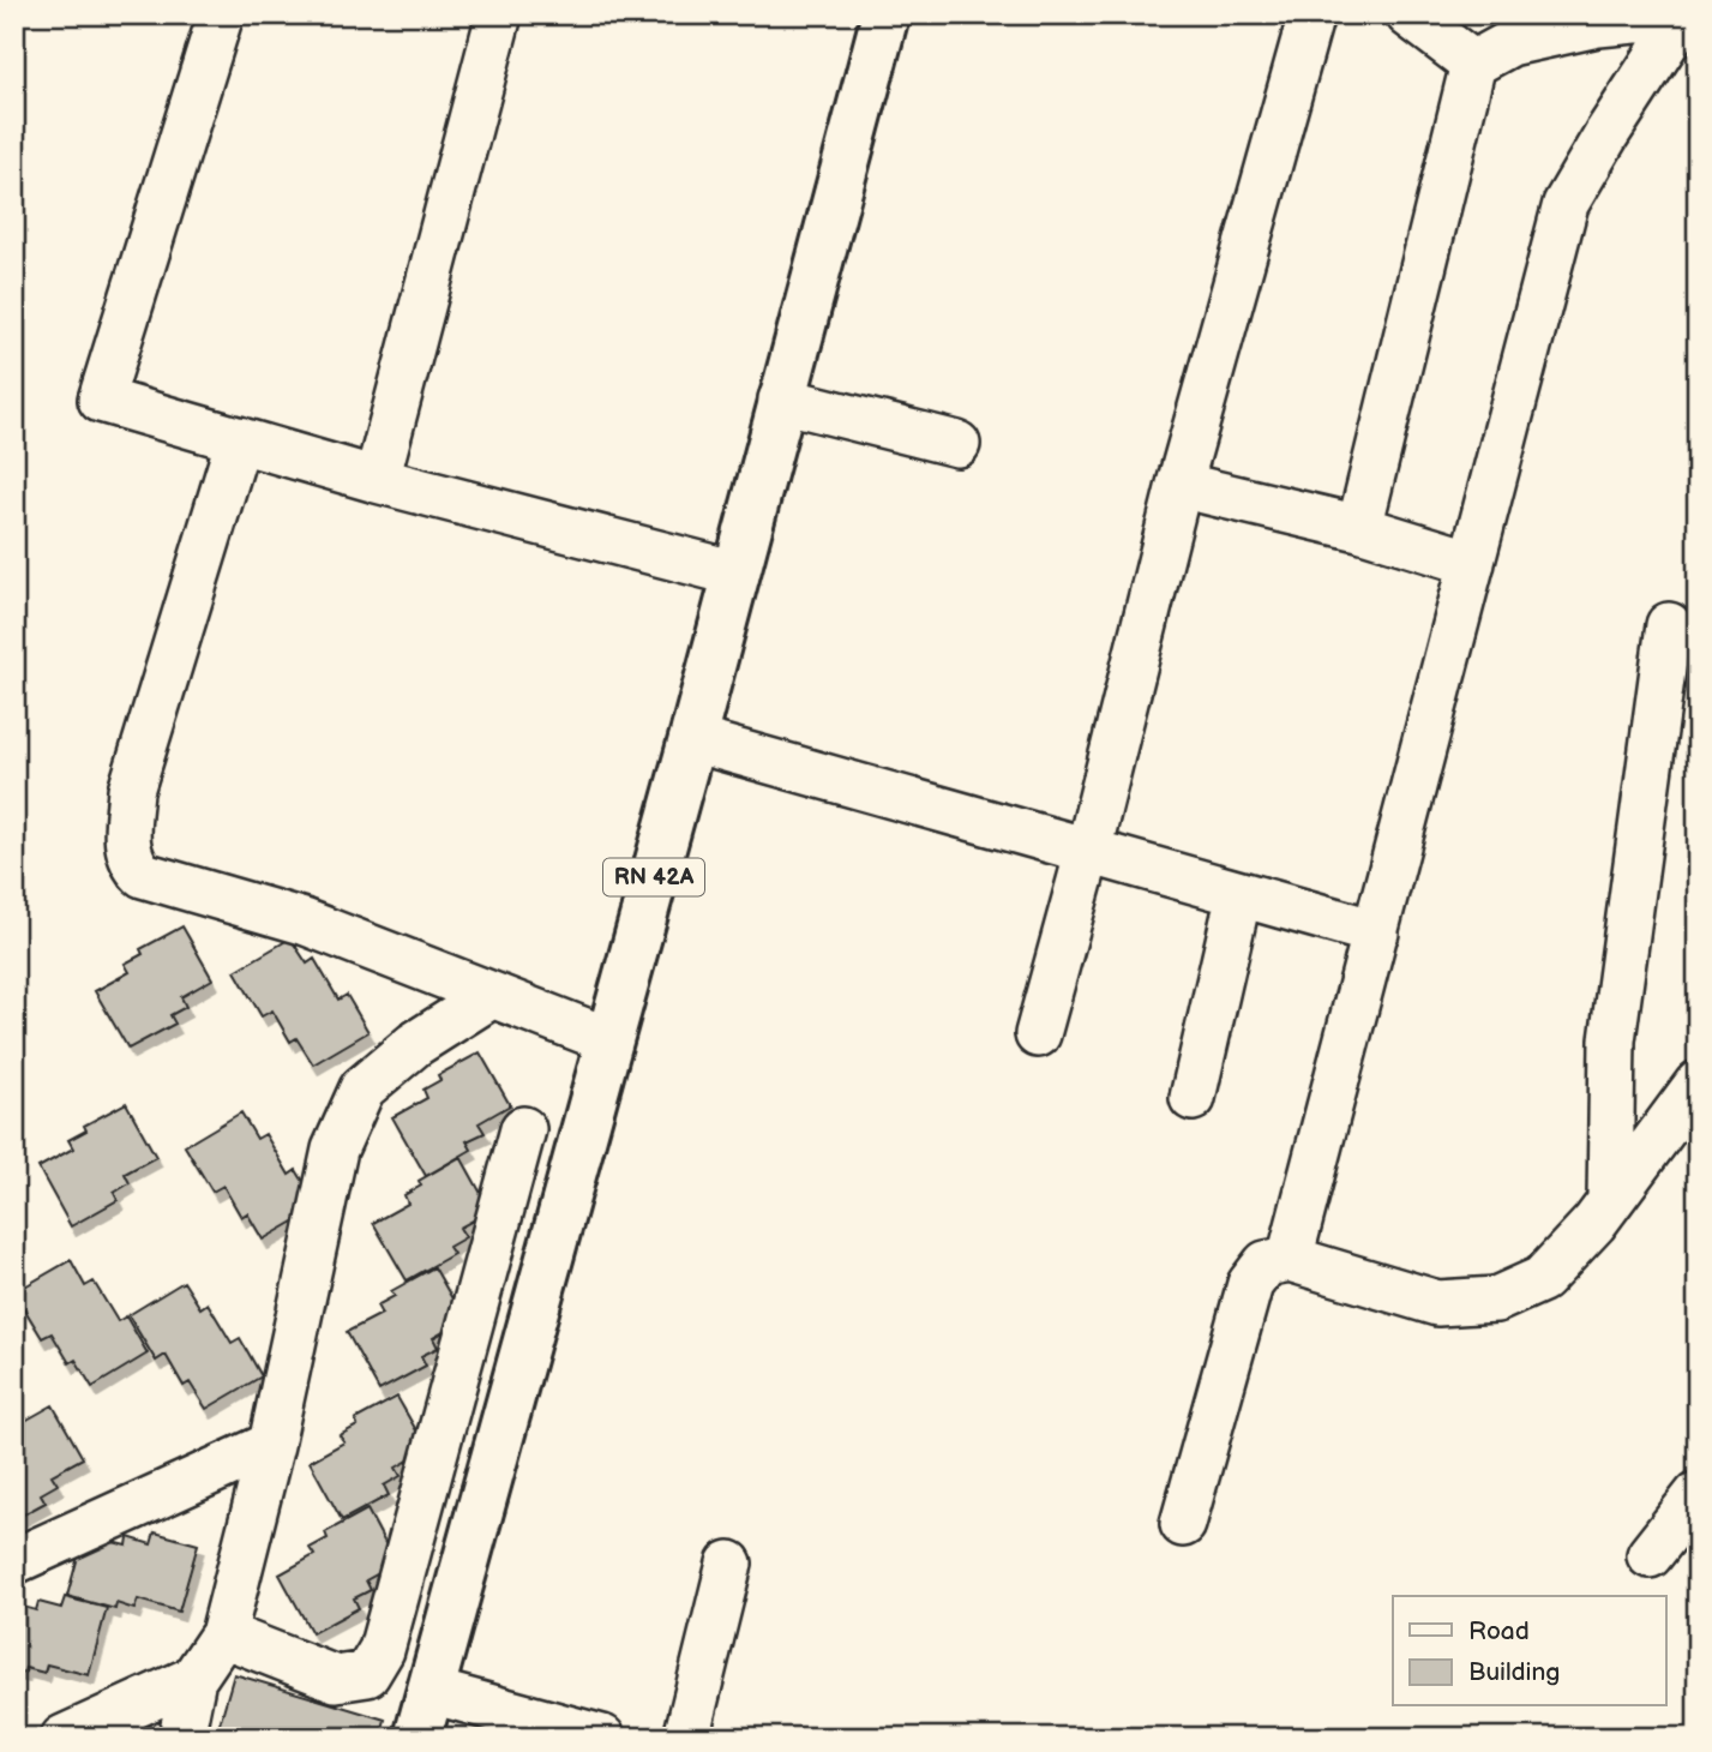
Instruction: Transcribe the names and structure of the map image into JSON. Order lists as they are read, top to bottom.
{
  "streets": {
    "main road": ["RN 42A"]
  },
  "legend": ["Road", "Building"]
}
